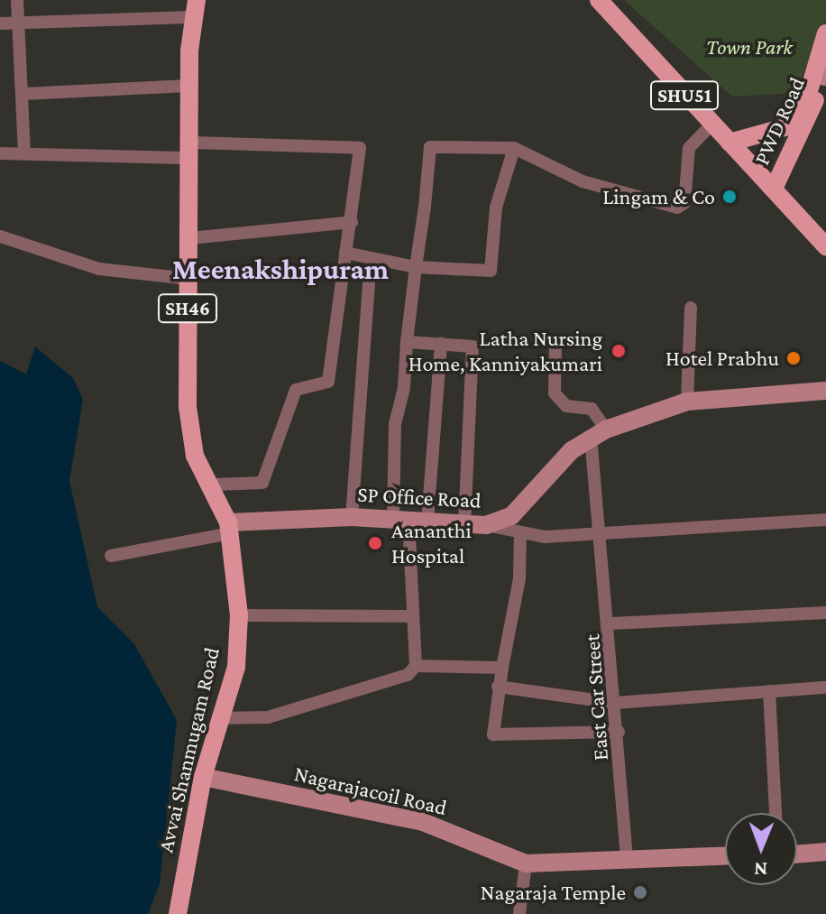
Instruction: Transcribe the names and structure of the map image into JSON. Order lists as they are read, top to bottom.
{
  "streets": {
    "main road": [
      "SHU51",
      "PWD Road",
      "SH46",
      "Avvai Shanmugam Road"
    ],
    "street": ["SP Office Road", "East Car Street", "Nagarajacoil Road"]
  },
  "crossings": [
    ["SHU51", "PWD Road"],
    ["SP Office Road", "East Car Street"],
    ["SP Office Road", "Avvai Shanmugam Road"],
    ["East Car Street", "Nagarajacoil Road"],
    ["Avvai Shanmugam Road", "Nagarajacoil Road"]
  ],
  "districts": ["Meenakshipuram"],
  "parks": ["Town Park"],
  "places": [
    "Lingam & Co",
    "Latha Nursing Home, Kanniyakumari",
    "Hotel Prabhu",
    "Aananthi Hospital",
    "Nagaraja Temple"
  ],
  "north": "bottom"
}
